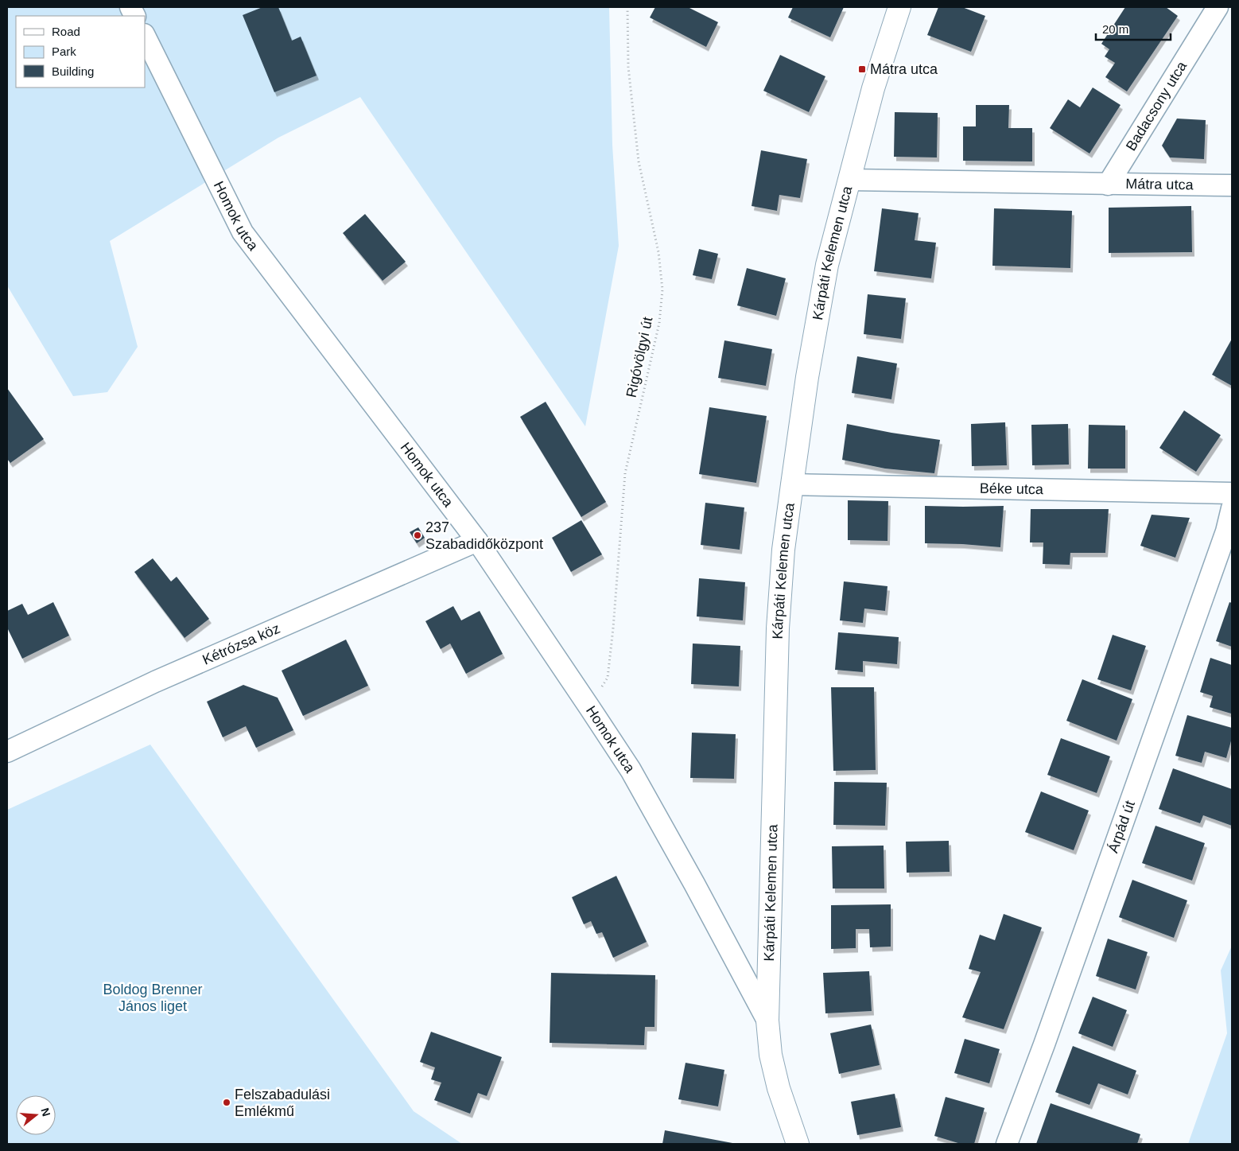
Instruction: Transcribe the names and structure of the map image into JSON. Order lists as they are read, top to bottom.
{
  "streets": {
    "street": [
      "Badacsony utca",
      "Mátra utca",
      "Homok utca",
      "Kárpáti Kelemen utca",
      "Béke utca",
      "Kétrózsa köz",
      "Árpád út"
    ],
    "path": ["Rigóvölgyi út"]
  },
  "crossings": [
    ["Badacsony utca", "Mátra utca"],
    ["Mátra utca", "Kárpáti Kelemen utca"],
    ["Homok utca", "Kárpáti Kelemen utca"],
    ["Homok utca", "Rigóvölgyi út"],
    ["Homok utca", "Kétrózsa köz"],
    ["Kárpáti Kelemen utca", "Béke utca"]
  ],
  "parks": ["Boldog Brenner János liget"],
  "places": {
    "transit": ["Mátra utca"],
    "other": ["237 Szabadidőközpont", "Felszabadulási Emlékmű"]
  },
  "legend": ["Road", "Park", "Building"],
  "scale_bar": "20 m",
  "north": "right"
}
